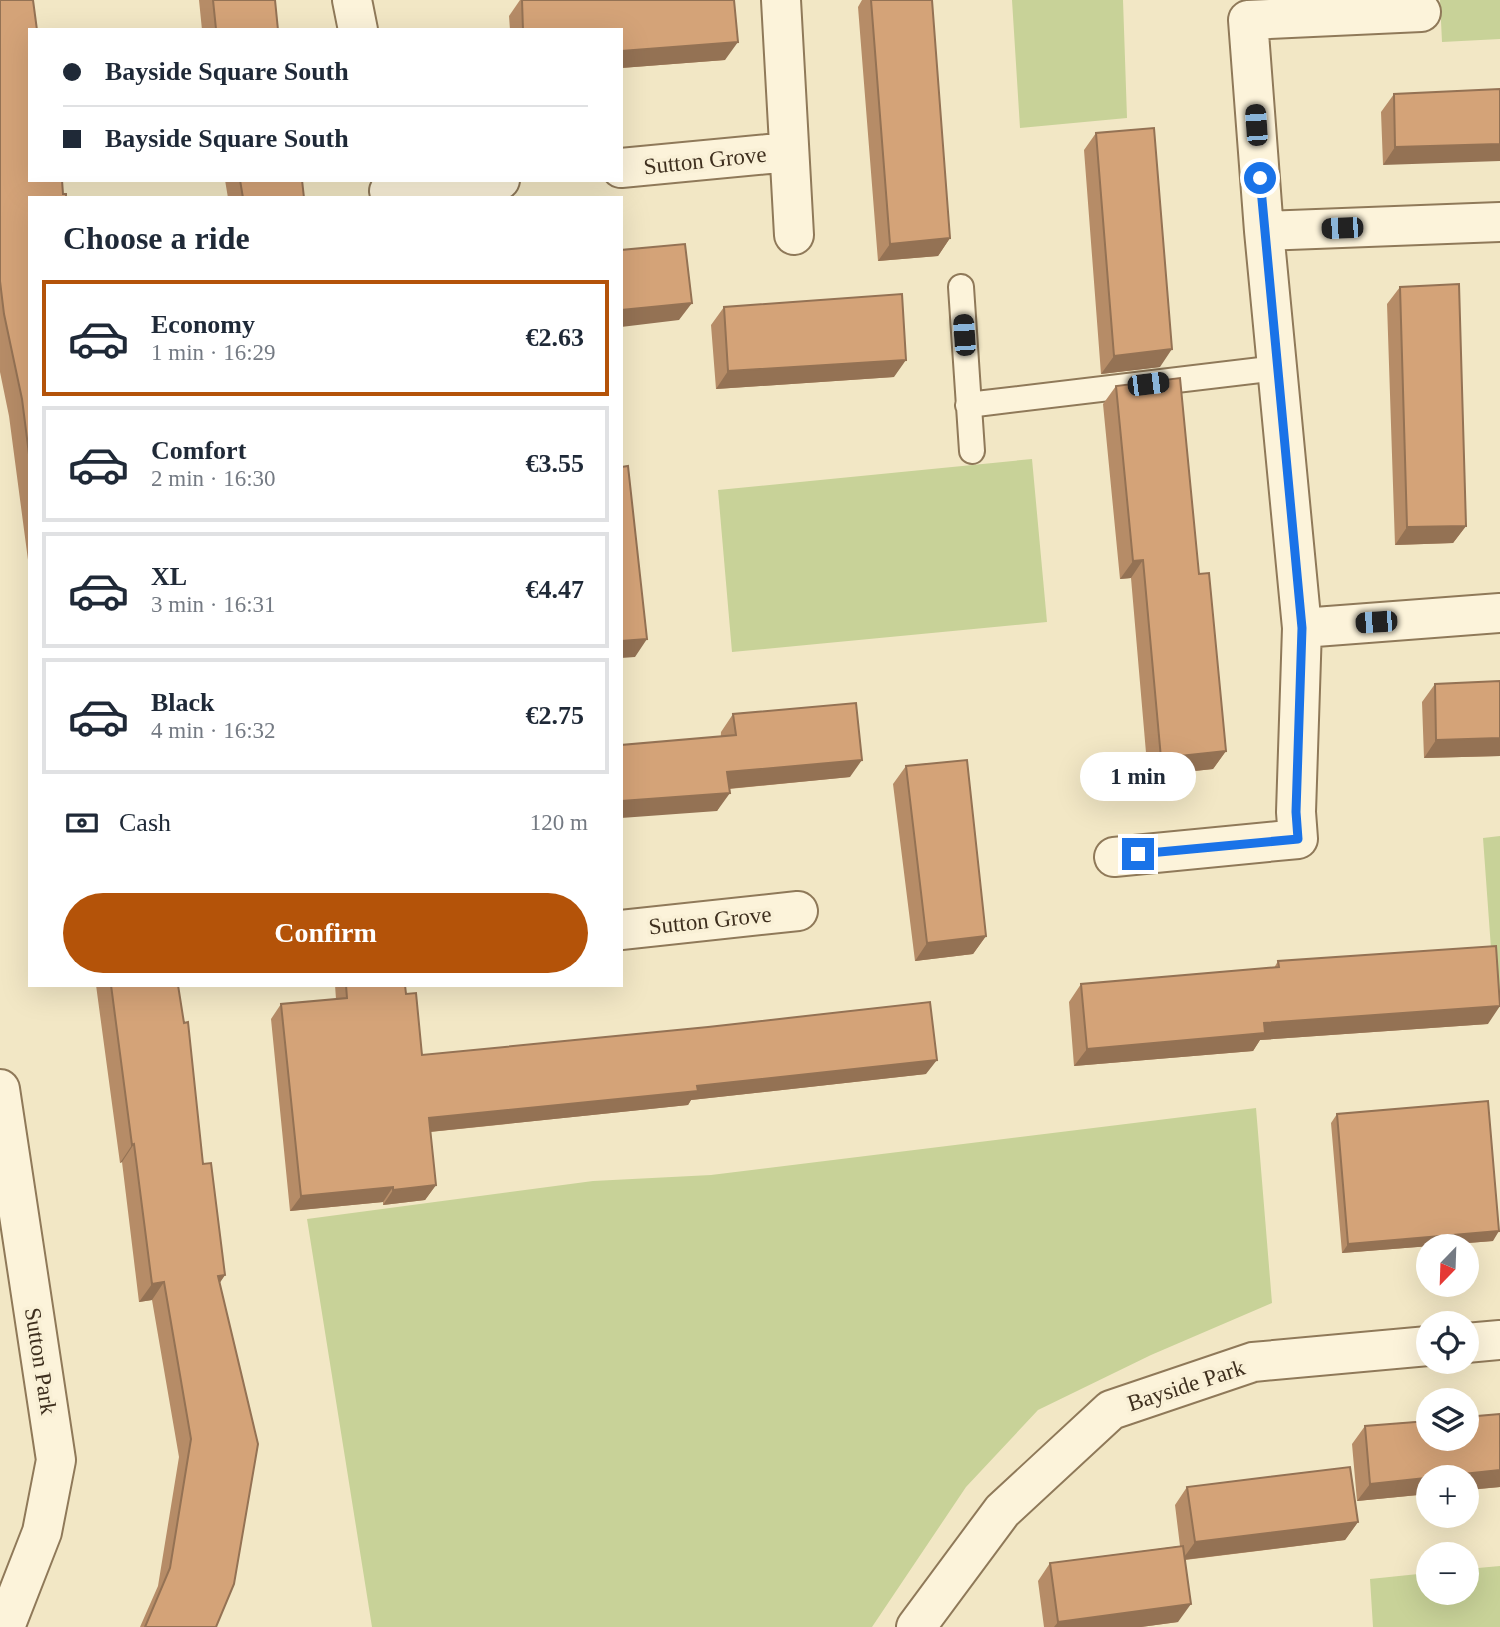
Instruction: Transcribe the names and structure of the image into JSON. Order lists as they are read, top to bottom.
{
  "streets": {
    "street": ["Sutton Grove", "Sutton Park", "Bayside Park"]
  },
  "north": "bottom left",
  "page": {
    "banner": ["Bayside Square South", "Bayside Square South"],
    "heading": "Choose a ride",
    "list": [
      {
        "name": "Economy",
        "note": "1 min · 16:29",
        "value": "€2.63"
      },
      {
        "name": "Comfort",
        "note": "2 min · 16:30",
        "value": "€3.55"
      },
      {
        "name": "XL",
        "note": "3 min · 16:31",
        "value": "€4.47"
      },
      {
        "name": "Black",
        "note": "4 min · 16:32",
        "value": "€2.75"
      }
    ],
    "bubble": "1 min",
    "pay": ["Cash", "120 m"],
    "buttons": "Confirm",
    "map_buttons": ["+", "−"]
  }
}
